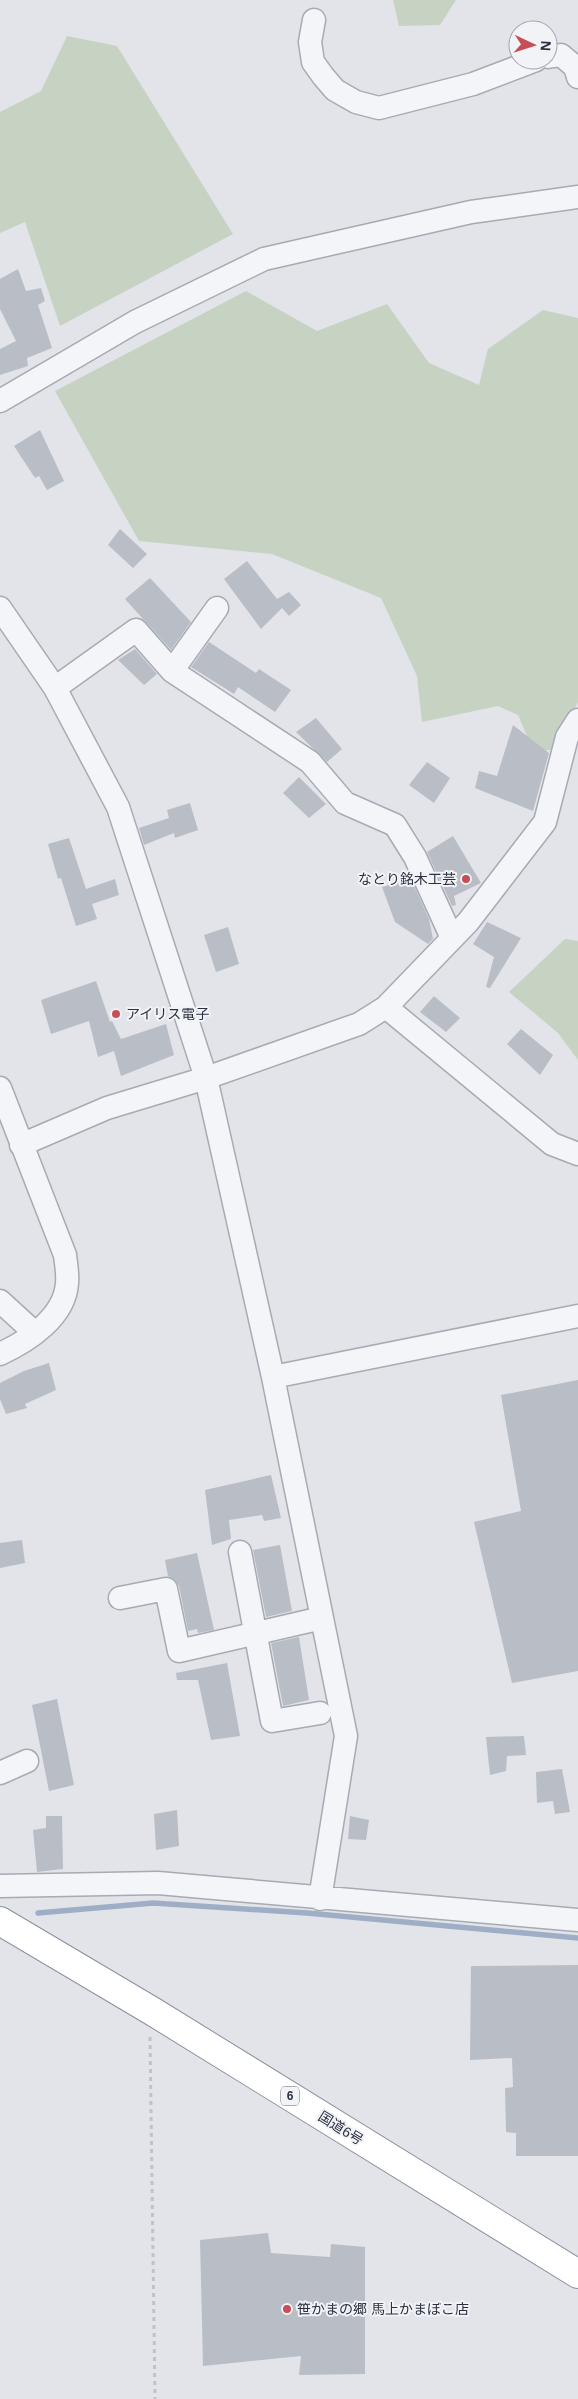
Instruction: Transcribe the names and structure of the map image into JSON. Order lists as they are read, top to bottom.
{
  "streets": {
    "highway": ["6", "国道6号"]
  },
  "places": ["なとり銘木工芸", "アイリス電子", "笹かまの郷 馬上かまぼこ店"],
  "north": "right"
}
